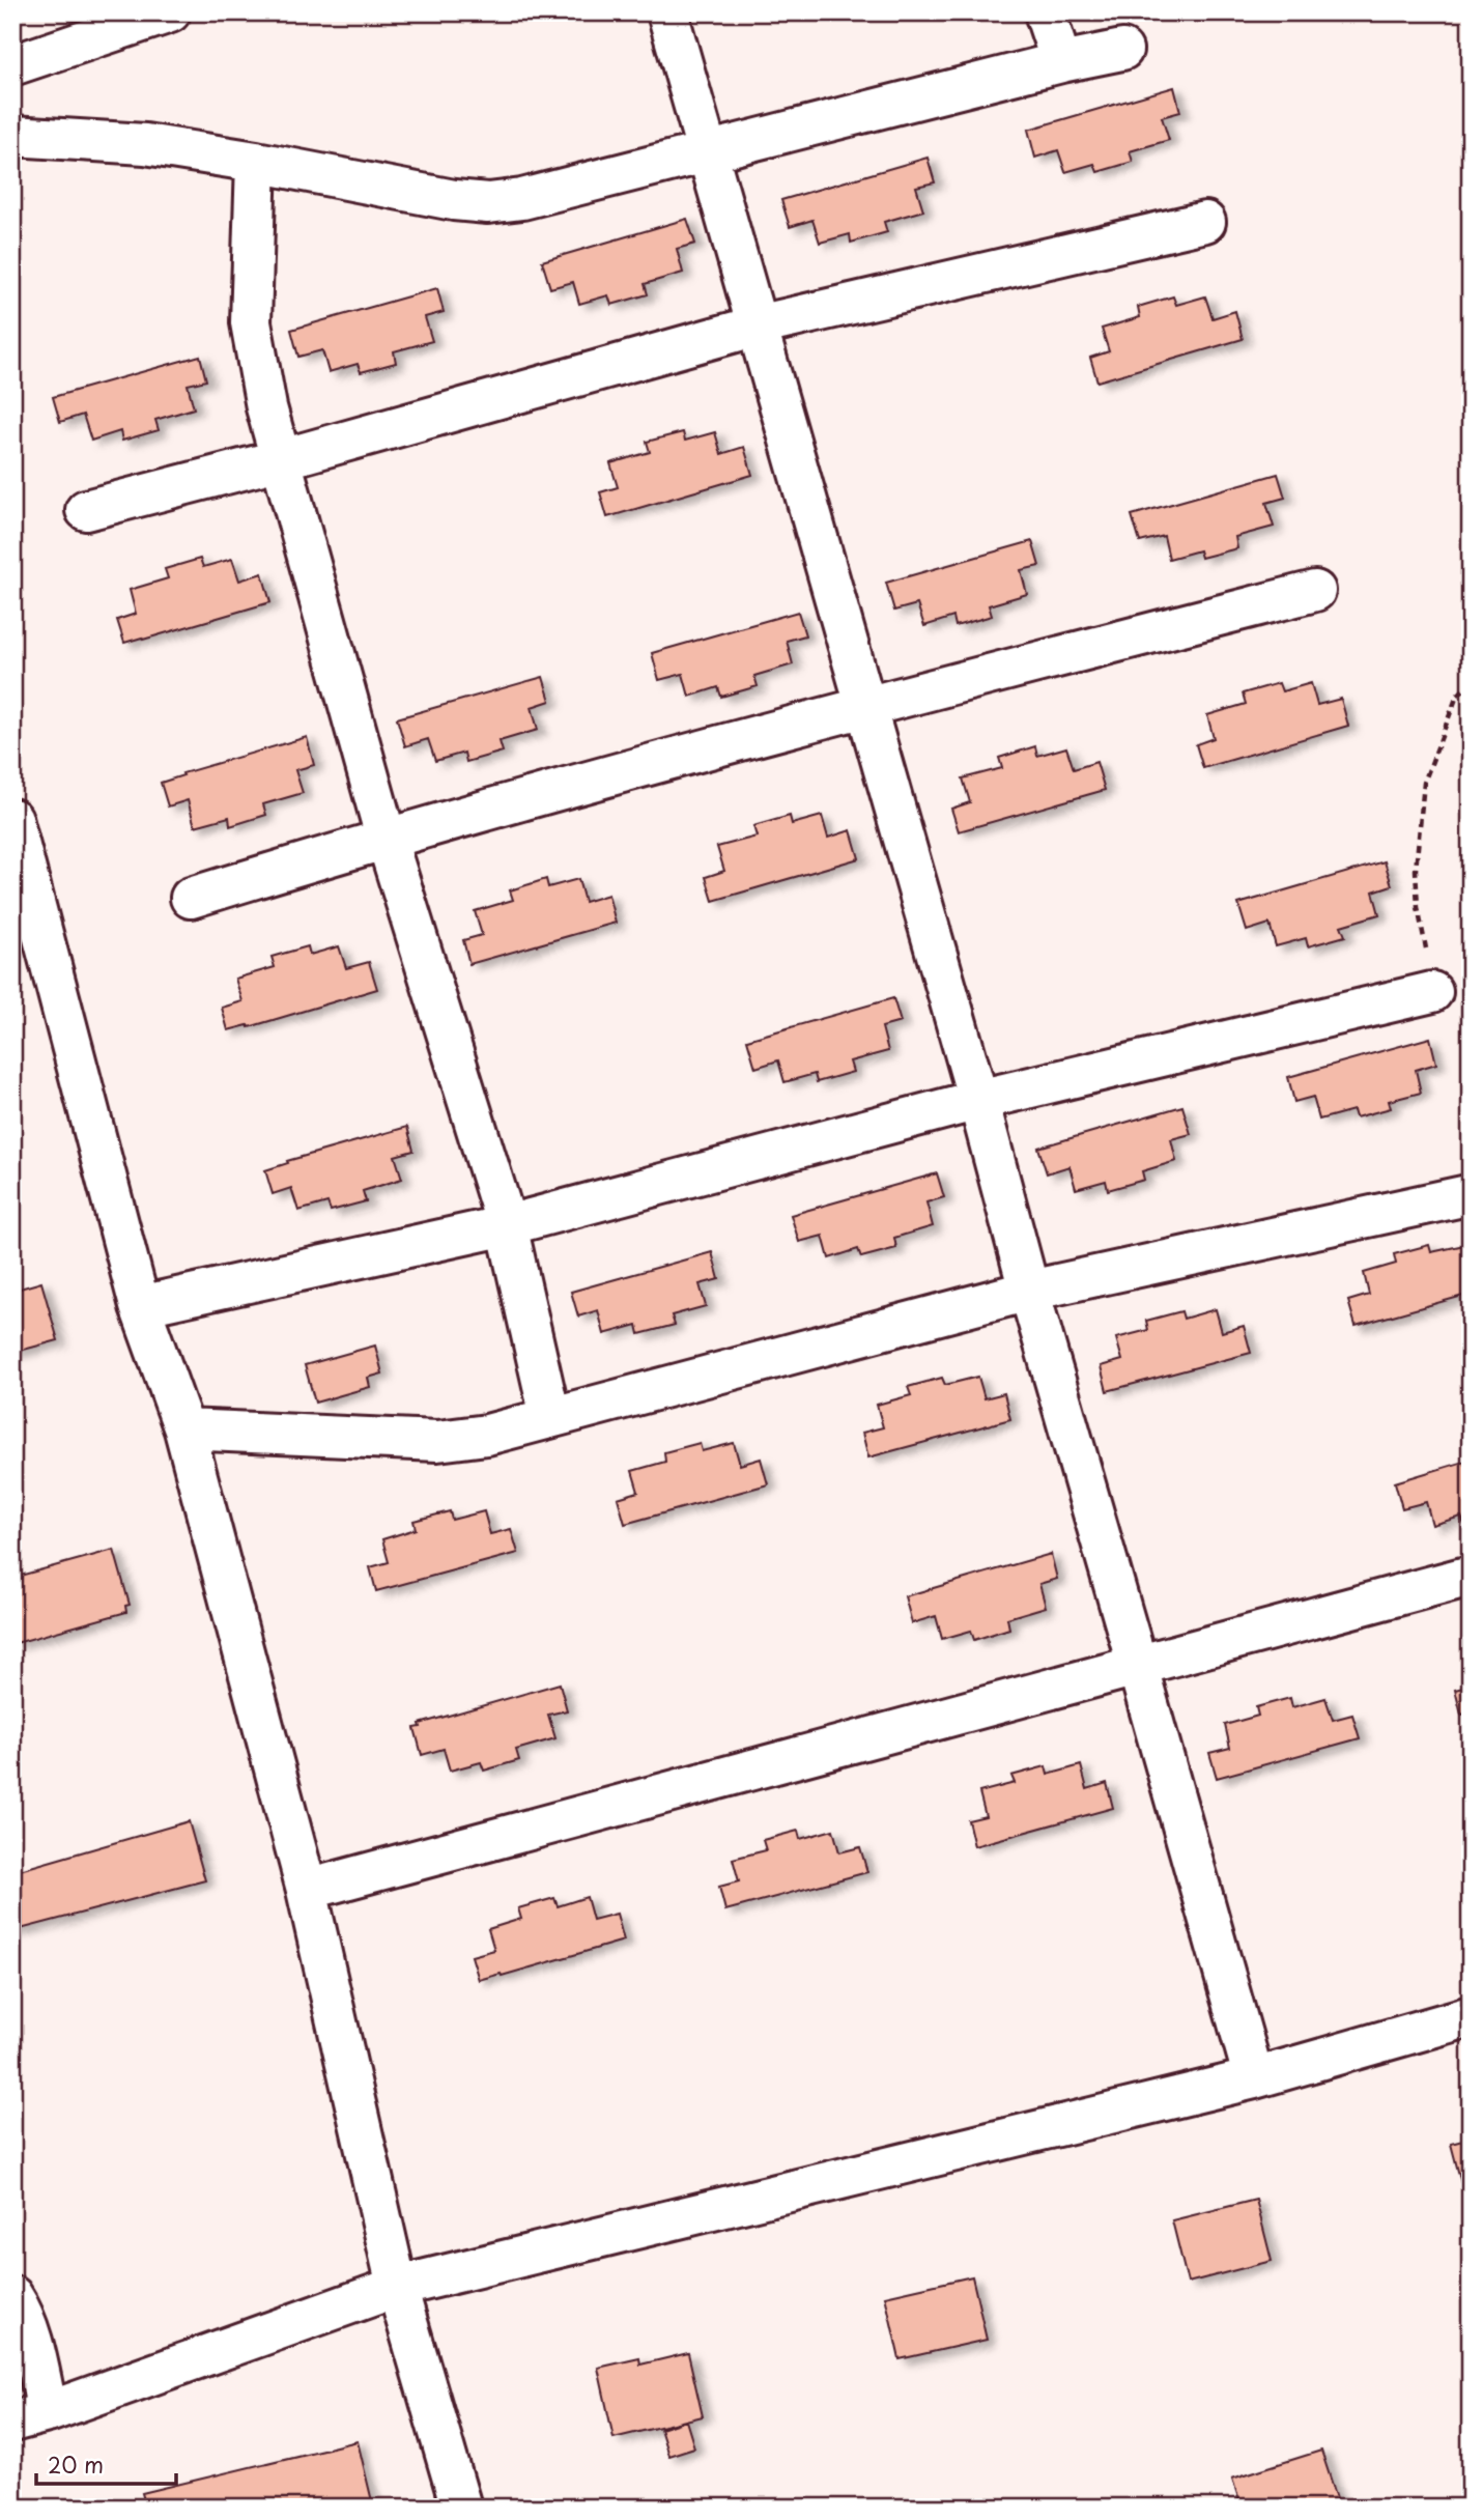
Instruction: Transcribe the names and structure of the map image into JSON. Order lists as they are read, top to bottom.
{
  "scale_bar": "20 m"
}
